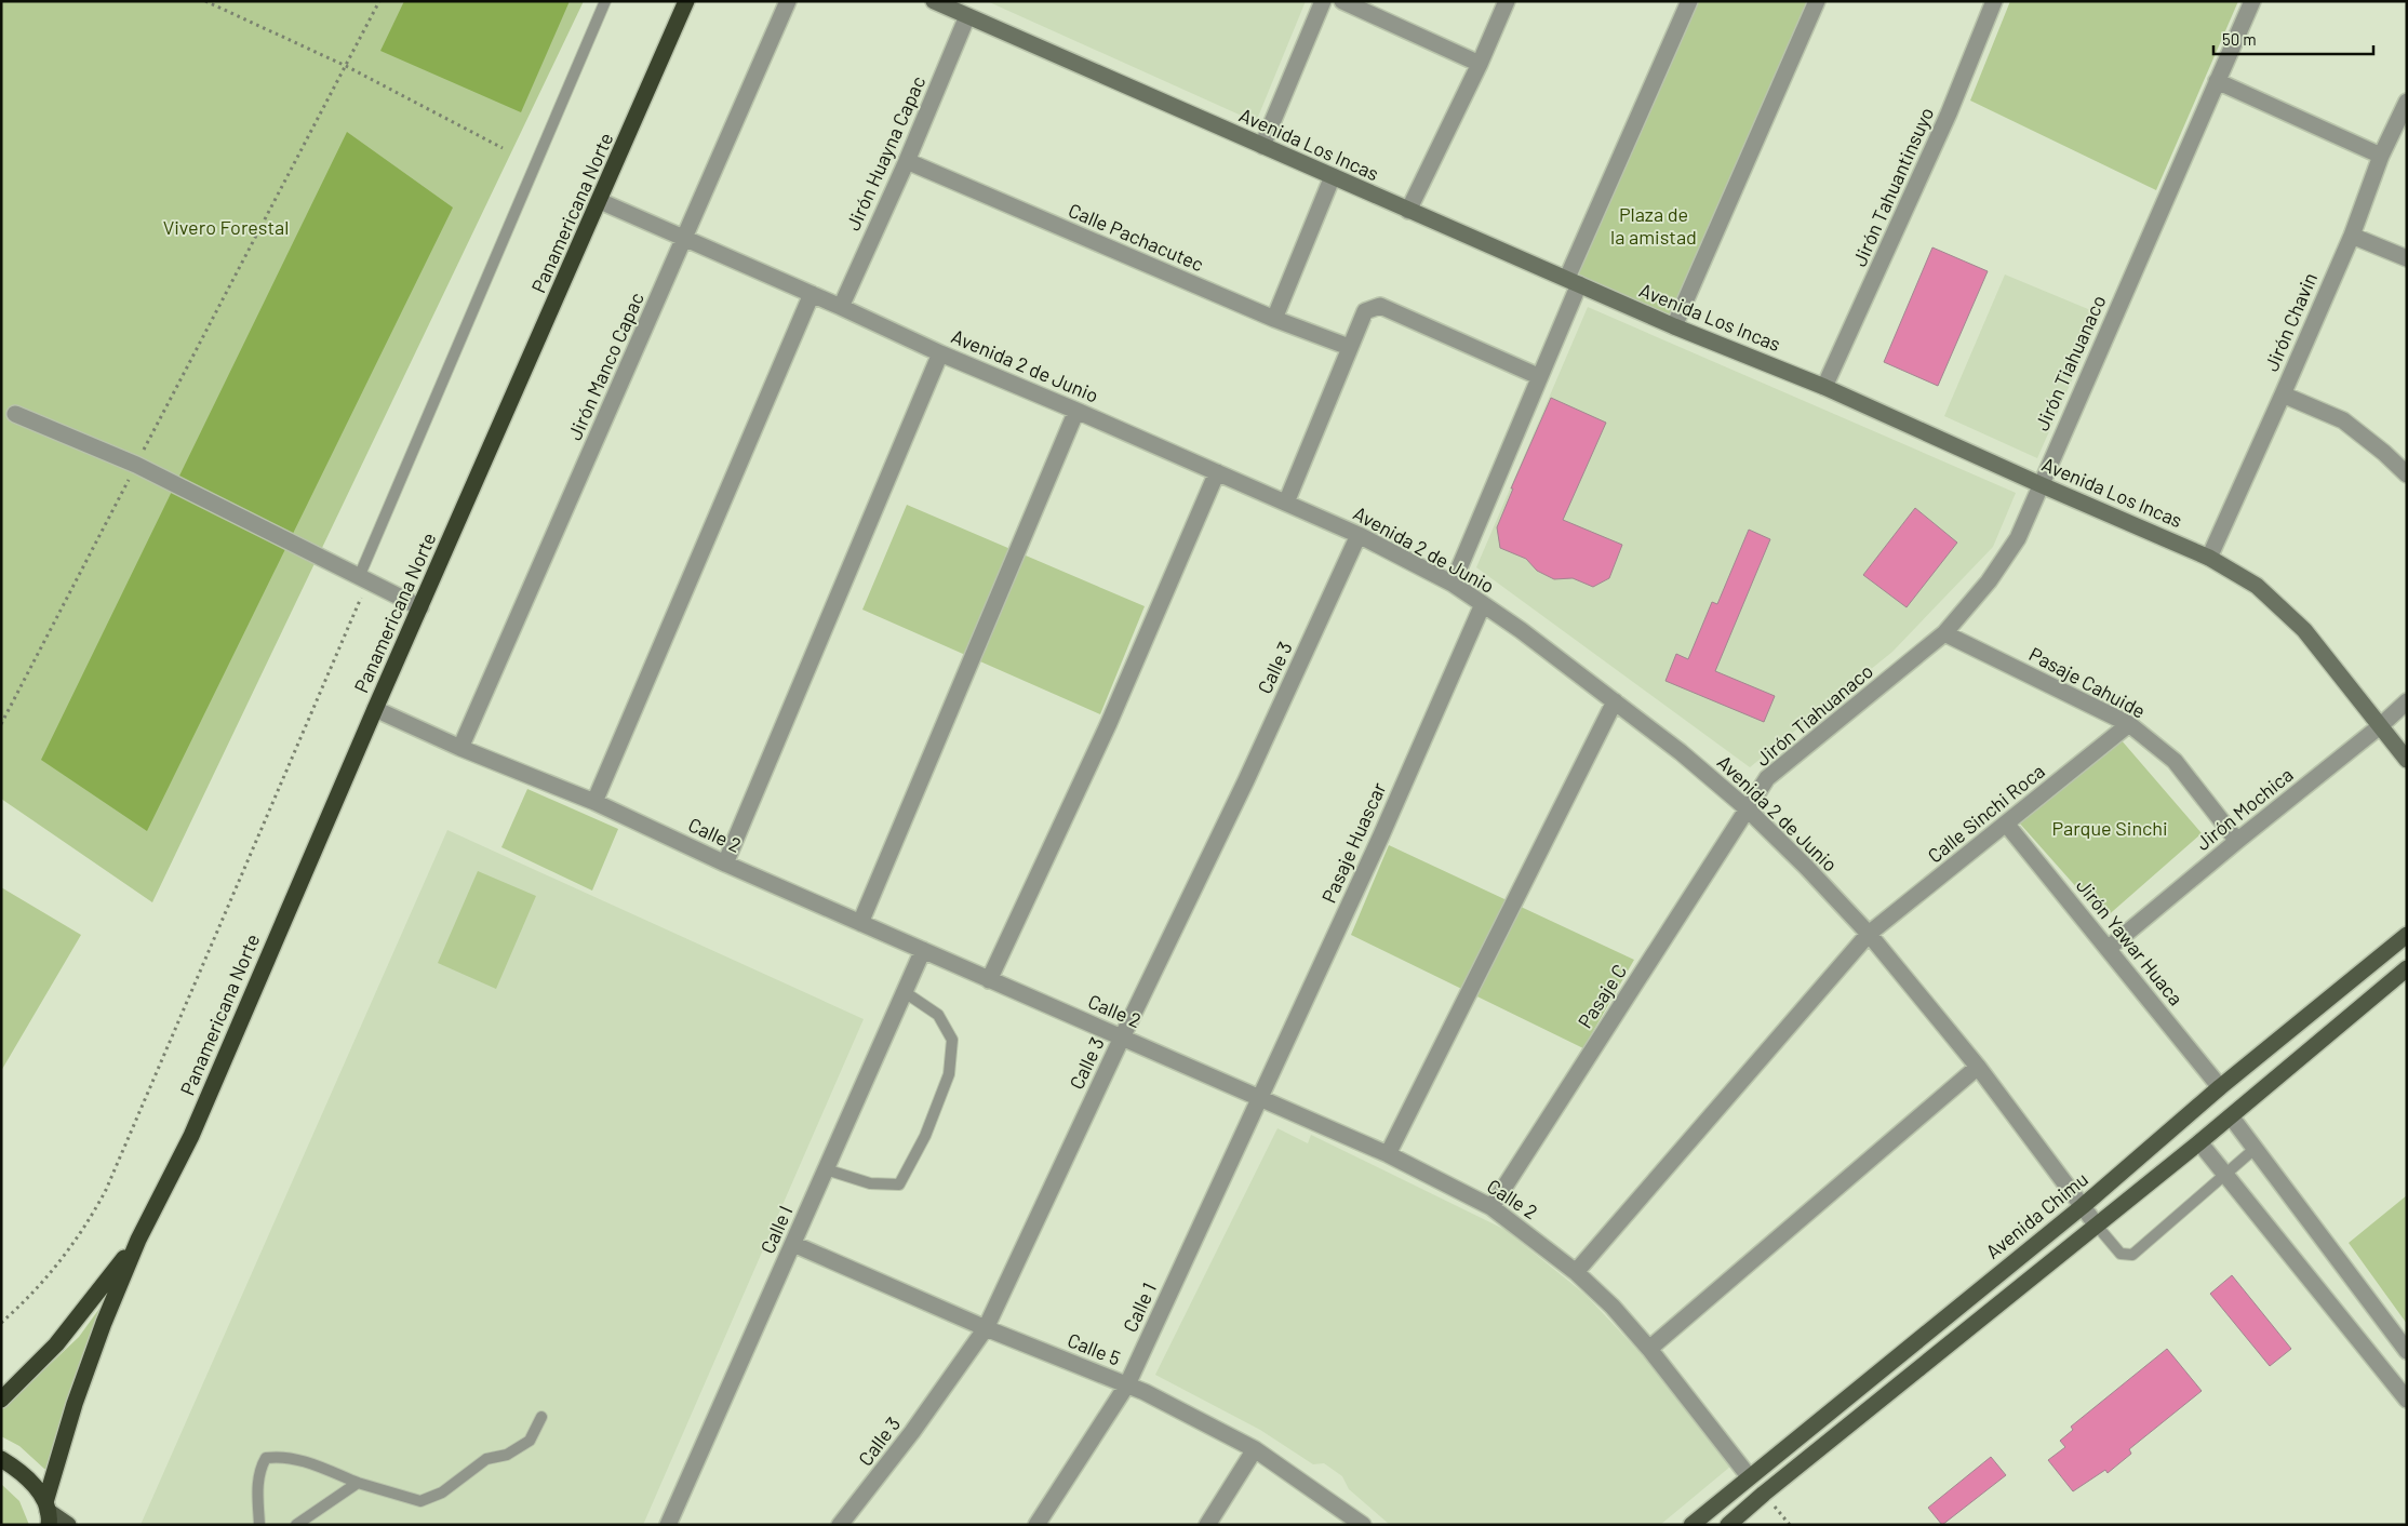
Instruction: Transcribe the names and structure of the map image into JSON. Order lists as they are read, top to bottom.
{
  "streets": {
    "highway": ["Panamericana Norte"],
    "main road": ["Avenida Chimu"],
    "street": [
      "Avenida Los Incas",
      "Jirón Huayna Capac",
      "Jirón Tahuantinsuyo",
      "Calle Pachacutec",
      "Jirón Chavin",
      "Jirón Tiahuanaco",
      "Jirón Manco Capac",
      "Avenida 2 de Junio",
      "Calle 3",
      "Pasaje Cahuide",
      "Jirón Mochica",
      "Calle Sinchi Roca",
      "Calle 2",
      "Pasaje Huascar",
      "Jirón Yawar Huaca",
      "Pasaje C",
      "Calle I",
      "Calle 1",
      "Calle 5"
    ]
  },
  "crossings": [
    ["Avenida Los Incas", "Jirón Huayna Capac"],
    ["Avenida Los Incas", "Jirón Tahuantinsuyo"],
    ["Avenida Los Incas", "Jirón Chavin"],
    ["Avenida Los Incas", "Jirón Tiahuanaco"],
    ["Avenida Los Incas", "Jirón Mochica"],
    ["Jirón Huayna Capac", "Calle Pachacutec"],
    ["Jirón Huayna Capac", "Avenida 2 de Junio"],
    ["Panamericana Norte", "Avenida 2 de Junio"],
    ["Panamericana Norte", "Calle 2"],
    ["Jirón Tiahuanaco", "Avenida 2 de Junio"],
    ["Jirón Tiahuanaco", "Pasaje Cahuide"],
    ["Jirón Tiahuanaco", "Pasaje C"],
    ["Jirón Manco Capac", "Avenida 2 de Junio"],
    ["Jirón Manco Capac", "Calle 2"],
    ["Avenida 2 de Junio", "Calle 3"],
    ["Avenida 2 de Junio", "Calle Sinchi Roca"],
    ["Avenida 2 de Junio", "Pasaje Huascar"],
    ["Avenida 2 de Junio", "Pasaje C"],
    ["Avenida 2 de Junio", "Avenida Chimu"],
    ["Calle 3", "Calle 2"],
    ["Calle 3", "Calle 5"],
    ["Pasaje Cahuide", "Jirón Mochica"],
    ["Pasaje Cahuide", "Calle Sinchi Roca"],
    ["Jirón Mochica", "Jirón Yawar Huaca"],
    ["Calle Sinchi Roca", "Calle 2"],
    ["Calle Sinchi Roca", "Jirón Yawar Huaca"],
    ["Calle 2", "Pasaje Huascar"],
    ["Calle 2", "Pasaje C"],
    ["Calle 2", "Avenida Chimu"],
    ["Calle 2", "Calle I"],
    ["Calle 2", "Calle 1"],
    ["Pasaje Huascar", "Calle 1"],
    ["Jirón Yawar Huaca", "Avenida Chimu"],
    ["Calle I", "Calle 5"],
    ["Calle 1", "Calle 5"]
  ],
  "parks": ["Plaza de la amistad", "Vivero Forestal", "Parque Sinchi"],
  "scale_bar": "50 m"
}
